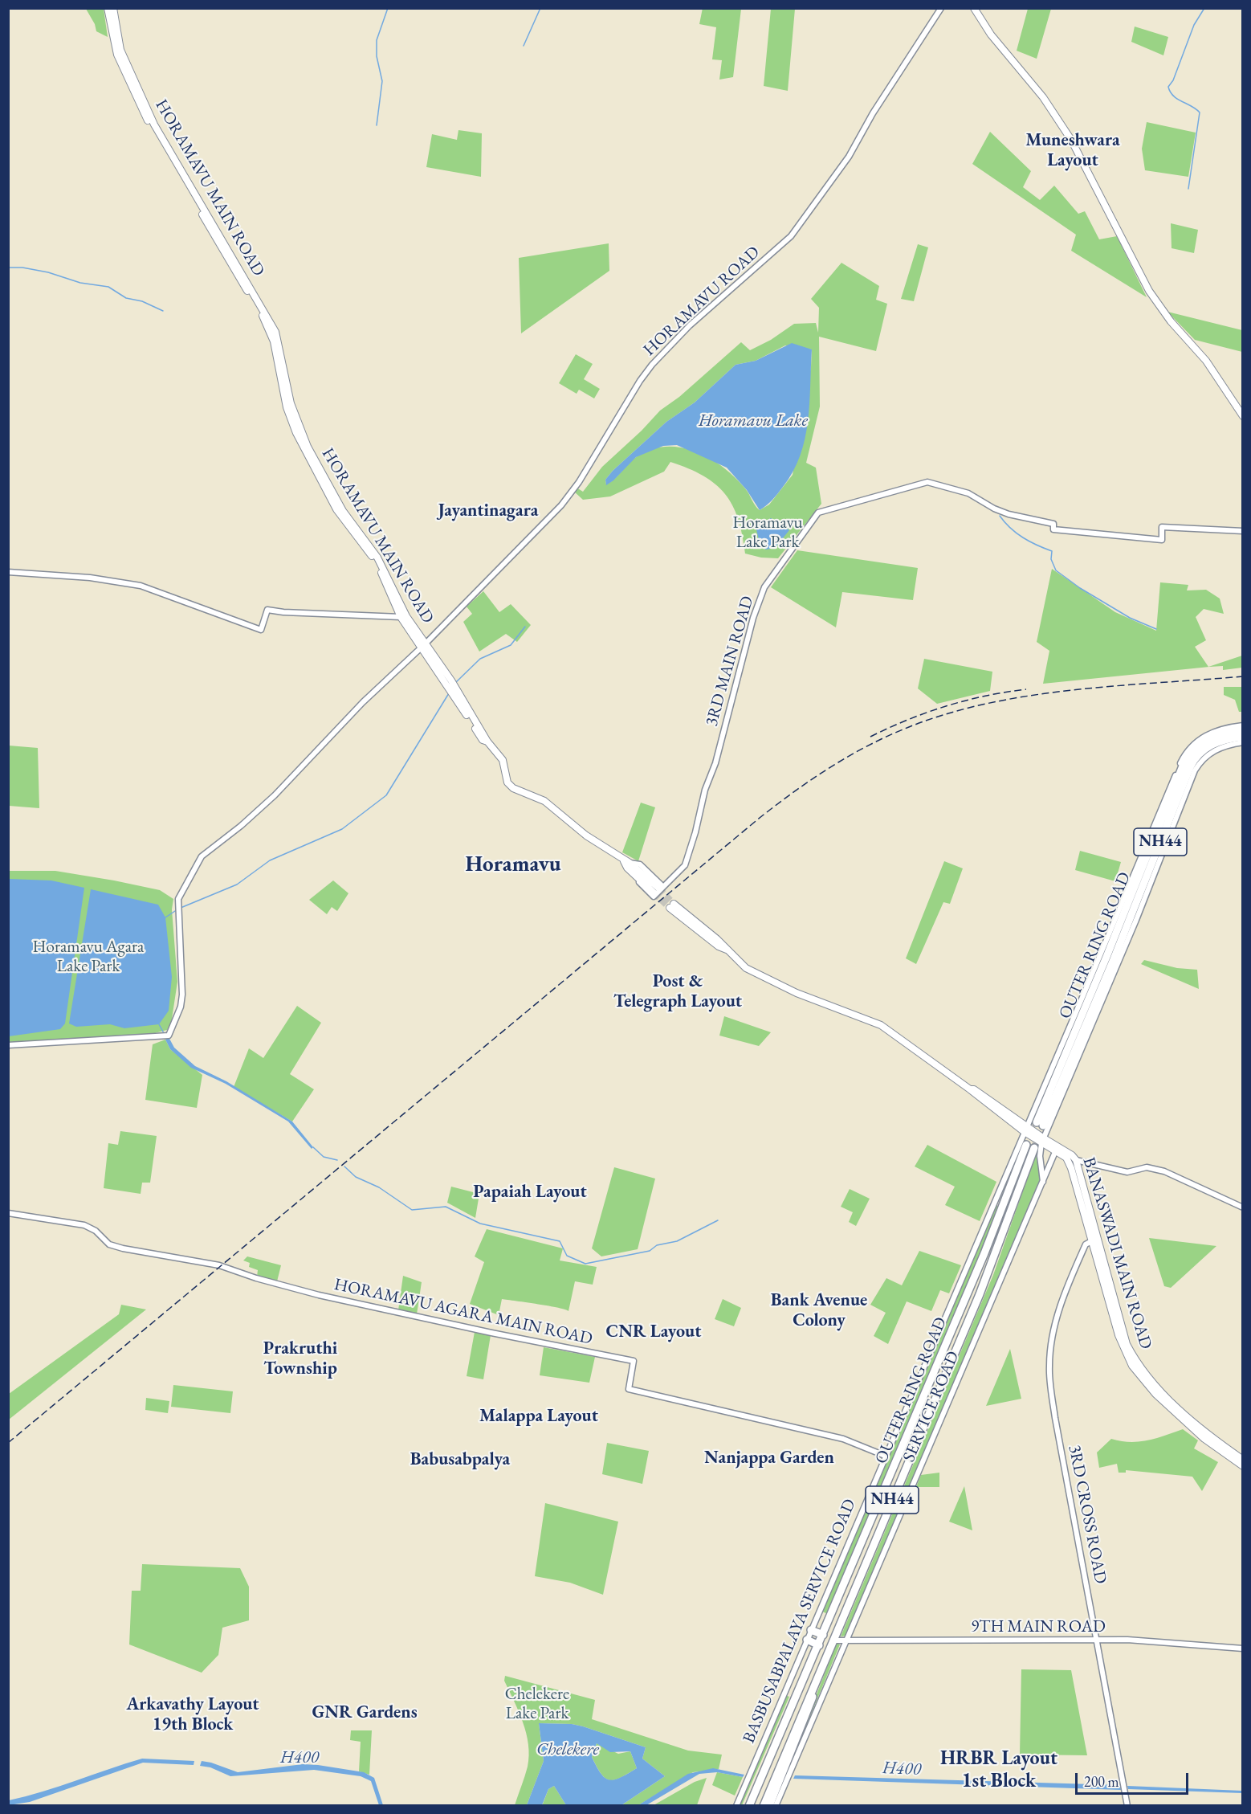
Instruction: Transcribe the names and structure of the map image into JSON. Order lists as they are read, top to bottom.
{
  "streets": {
    "highway": ["NH44", "OUTER RING ROAD"],
    "main road": ["HORAMAVU MAIN ROAD", "BANASWADI MAIN ROAD"],
    "street": [
      "HORAMAVU ROAD",
      "3RD MAIN ROAD",
      "HORAMAVU AGARA MAIN ROAD",
      "SERVICE ROAD",
      "3RD CROSS ROAD",
      "BASBUSABPALAYA SERVICE ROAD",
      "9TH MAIN ROAD"
    ]
  },
  "crossings": [
    ["HORAMAVU MAIN ROAD", "HORAMAVU ROAD"],
    ["OUTER RING ROAD", "BASBUSABPALAYA SERVICE ROAD"],
    ["OUTER RING ROAD", "9TH MAIN ROAD"],
    ["BANASWADI MAIN ROAD", "SERVICE ROAD"],
    ["BANASWADI MAIN ROAD", "3RD CROSS ROAD"],
    ["HORAMAVU AGARA MAIN ROAD", "BASBUSABPALAYA SERVICE ROAD"],
    ["SERVICE ROAD", "9TH MAIN ROAD"],
    ["3RD CROSS ROAD", "9TH MAIN ROAD"]
  ],
  "districts": [
    "Muneshwara Layout",
    "Jayantinagara",
    "Horamavu",
    "Post & Telegraph Layout",
    "Papaiah Layout",
    "Bank Avenue Colony",
    "CNR Layout",
    "Prakruthi Township",
    "Malappa Layout",
    "Nanjappa Garden",
    "Babusabpalya",
    "Arkavathy Layout 19th Block",
    "GNR Gardens",
    "HRBR Layout 1st Block"
  ],
  "water": ["Horamavu Lake", "Chelekere", "H400"],
  "parks": ["Horamavu Lake Park", "Horamavu Agara Lake Park", "Chelekere Lake Park"],
  "scale_bar": "200 m"
}
